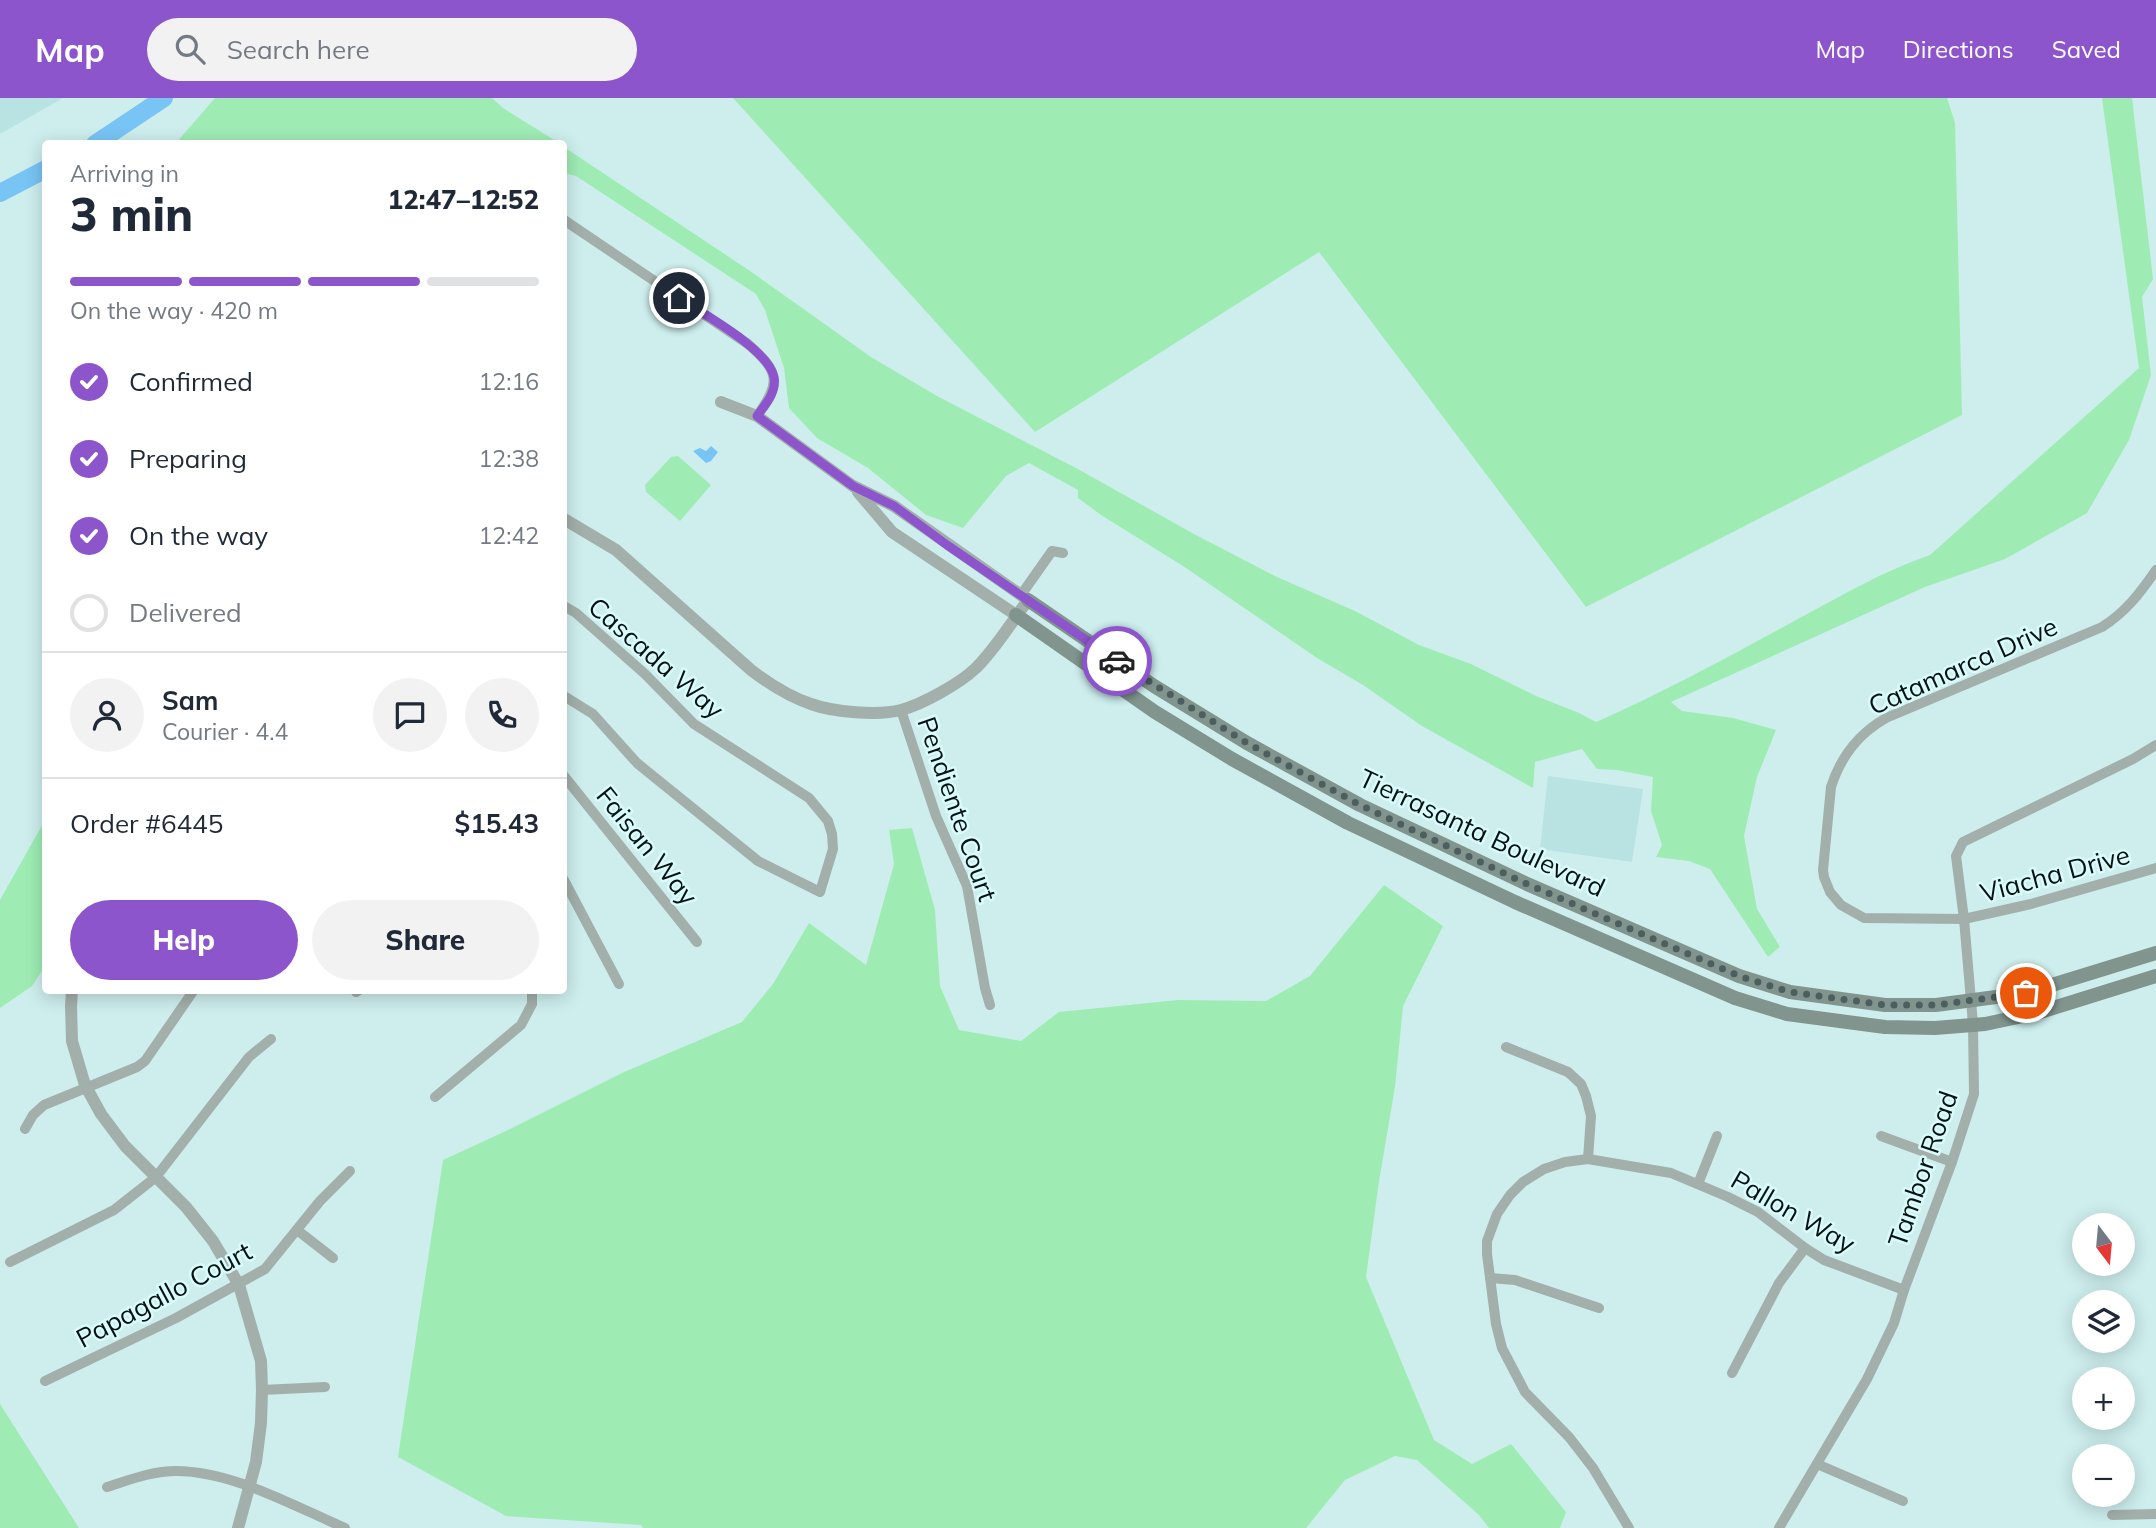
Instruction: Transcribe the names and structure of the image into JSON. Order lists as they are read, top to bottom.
{
  "streets": {
    "main road": ["Tierrasanta Boulevard"],
    "street": [
      "Cascada Way",
      "Catamarca Drive",
      "Pendiente Court",
      "Faisan Way",
      "Viacha Drive",
      "Tambor Road",
      "Pallon Way",
      "Papagallo Court"
    ]
  },
  "crossings": [
    ["Catamarca Drive", "Viacha Drive"],
    ["Catamarca Drive", "Tambor Road"],
    ["Tierrasanta Boulevard", "Tambor Road"],
    ["Viacha Drive", "Tambor Road"],
    ["Tambor Road", "Pallon Way"]
  ],
  "north": "bottom",
  "page": {
    "header": "Map",
    "search": "Search here",
    "nav": ["Map", "Directions", "Saved"],
    "heading": ["3 min", "Arriving in", "12:47–12:52"],
    "panel": [
      "Sam",
      "Courier · 4.4",
      "Order #6445",
      "$15.43"
    ],
    "bar": "On the way · 420 m",
    "list": [
      ["Confirmed", "12:16"],
      ["Preparing", "12:38"],
      ["On the way", "12:42"],
      "Delivered"
    ],
    "buttons": ["Help", "Share"],
    "map_buttons": ["+", "−"]
  }
}
